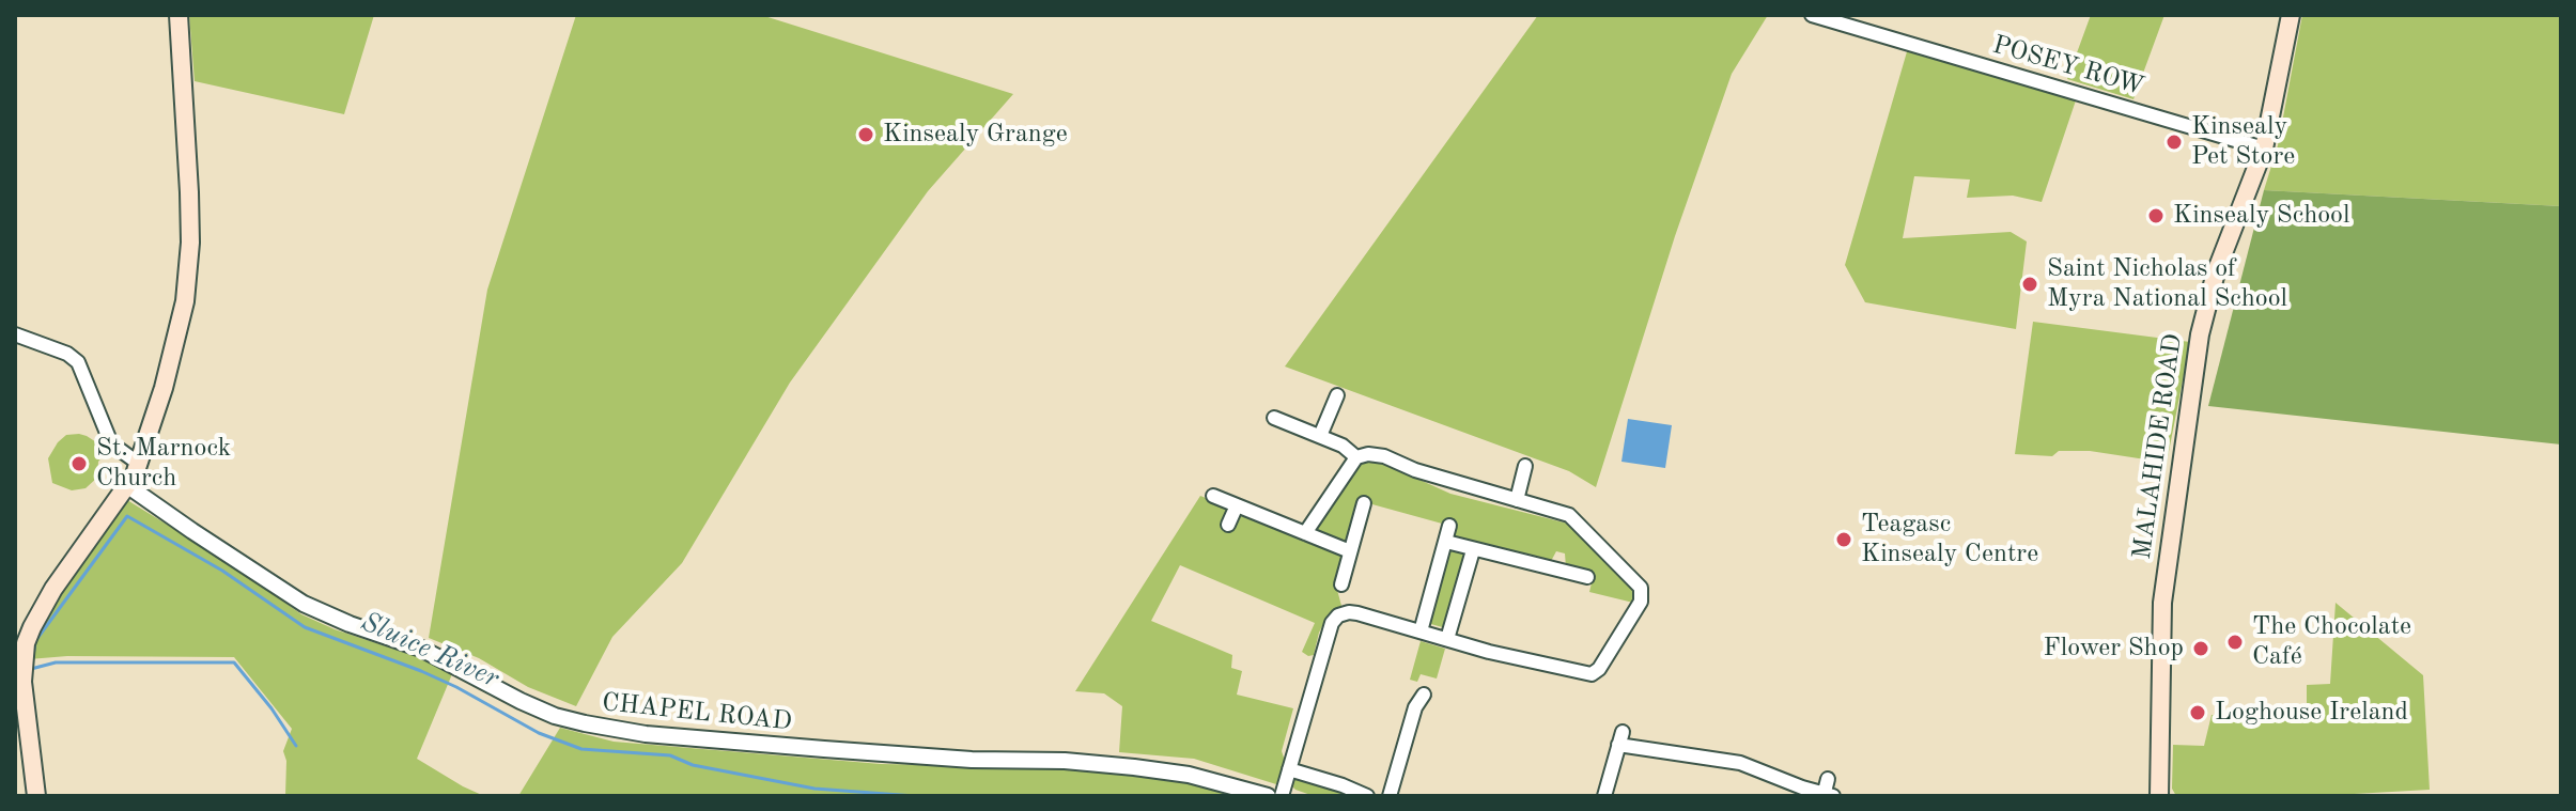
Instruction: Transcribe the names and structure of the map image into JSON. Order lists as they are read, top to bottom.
{
  "streets": {
    "main road": ["MALAHIDE ROAD"],
    "street": ["POSEY ROW", "CHAPEL ROAD"]
  },
  "crossings": [
    ["POSEY ROW", "MALAHIDE ROAD"]
  ],
  "water": ["Sluice River"],
  "places": [
    "Kinsealy Grange",
    "Kinsealy Pet Store",
    "Kinsealy School",
    "Saint Nicholas of Myra National School",
    "St. Marnock Church",
    "Teagasc Kinsealy Centre",
    "The Chocolate Café",
    "Flower Shop",
    "Loghouse Ireland"
  ]
}
